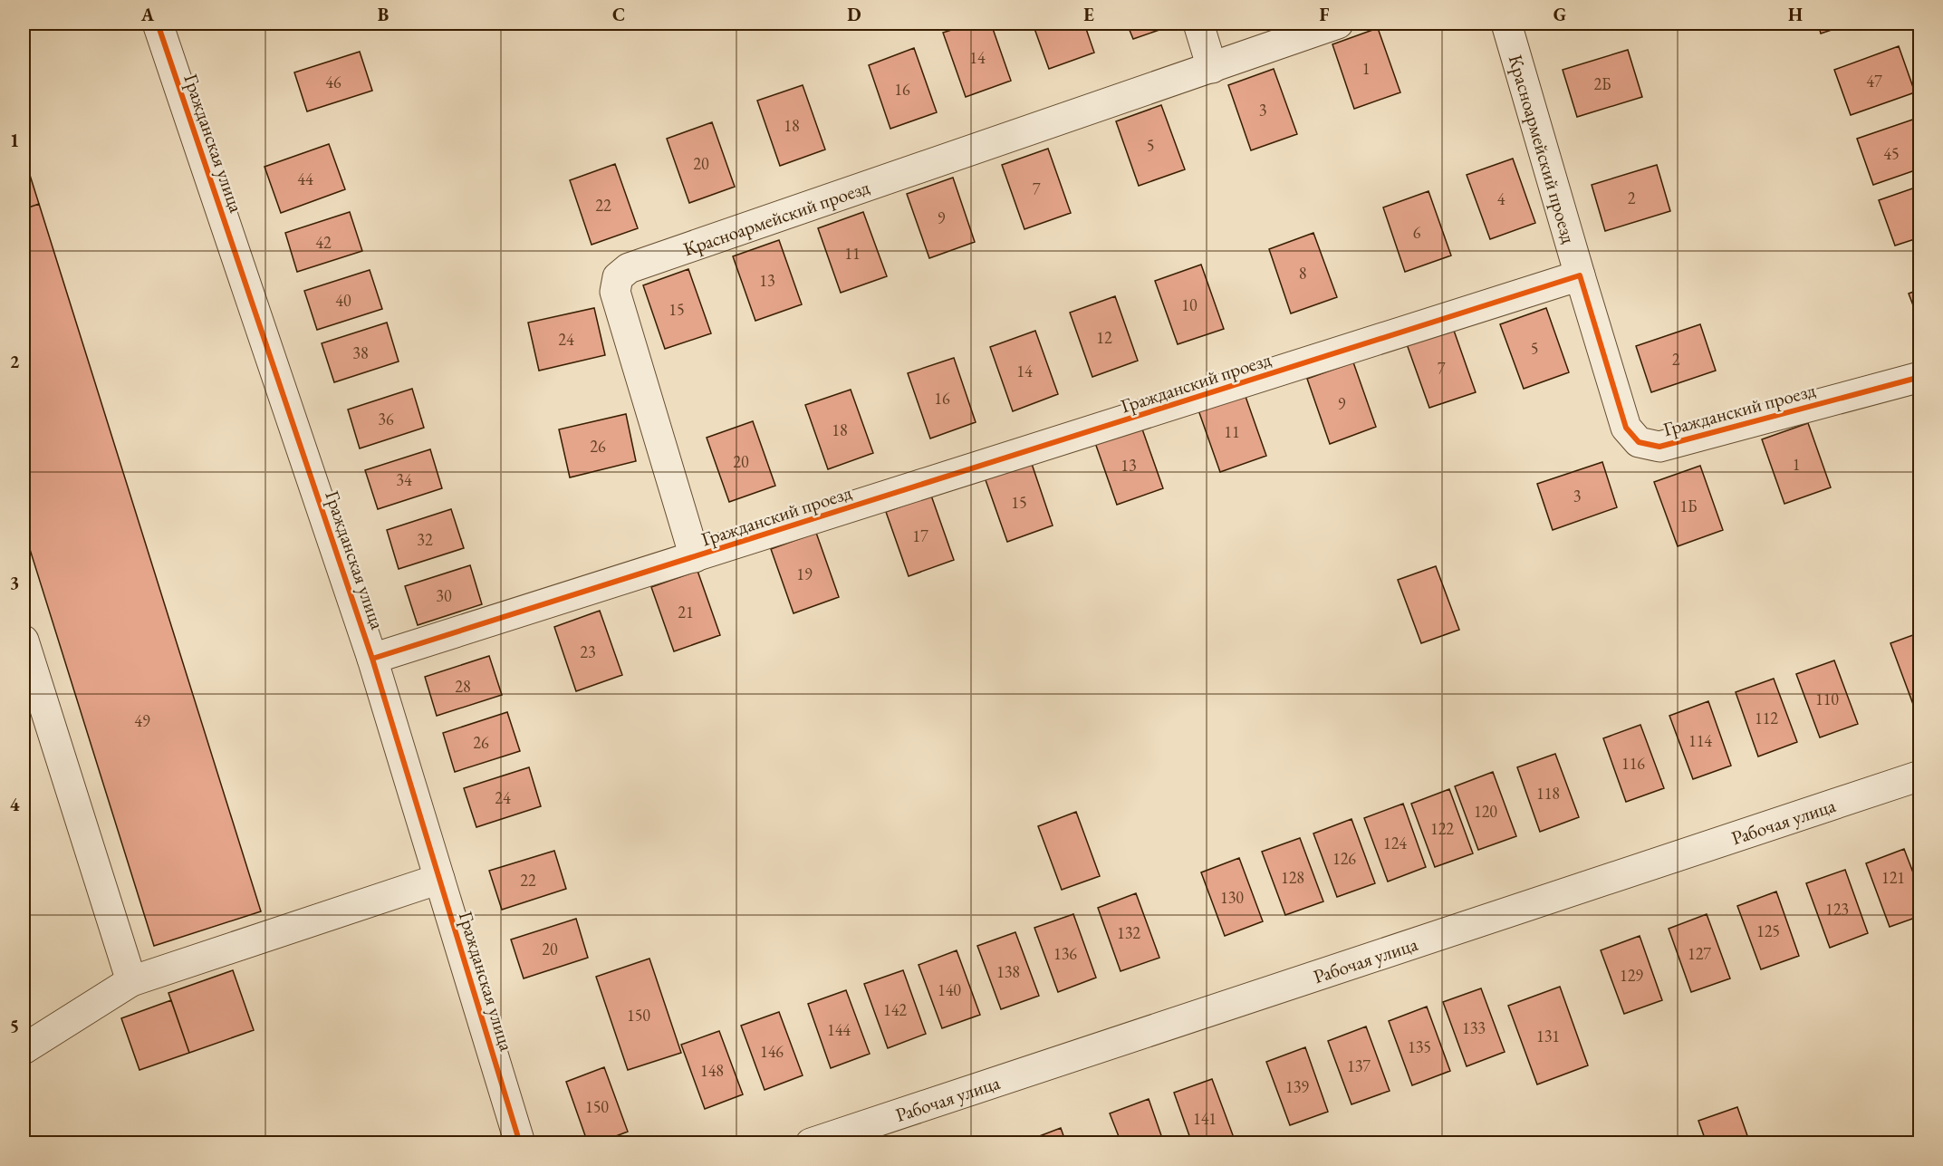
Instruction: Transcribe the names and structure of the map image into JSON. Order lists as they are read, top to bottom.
{
  "streets": {
    "street": [
      "Гражданская улица",
      "Красноармейский проезд",
      "Гражданский проезд",
      "Рабочая улица"
    ]
  },
  "crossings": [
    ["Гражданская улица", "Гражданский проезд"],
    ["Красноармейский проезд", "Гражданский проезд"]
  ],
  "house_numbers": [
    "14",
    "1",
    "47",
    "46",
    "2Б",
    "16",
    "3",
    "18",
    "5",
    "45",
    "20",
    "44",
    "7",
    "2",
    "4",
    "22",
    "9",
    "6",
    "42",
    "11",
    "8",
    "13",
    "40",
    "10",
    "15",
    "12",
    "24",
    "5",
    "38",
    "2",
    "7",
    "14",
    "16",
    "9",
    "36",
    "18",
    "11",
    "26",
    "20",
    "1",
    "13",
    "34",
    "3",
    "15",
    "1Б",
    "17",
    "32",
    "19",
    "30",
    "21",
    "23",
    "28",
    "110",
    "112",
    "49",
    "114",
    "26",
    "116",
    "118",
    "24",
    "120",
    "122",
    "124",
    "126",
    "128",
    "121",
    "22",
    "130",
    "123",
    "125",
    "132",
    "20",
    "136",
    "127",
    "138",
    "129",
    "140",
    "142",
    "150",
    "133",
    "144",
    "131",
    "135",
    "146",
    "137",
    "148",
    "139",
    "150",
    "141"
  ],
  "grid": {
    "columns": [
      "A",
      "B",
      "C",
      "D",
      "E",
      "F",
      "G",
      "H"
    ],
    "rows": [
      "1",
      "2",
      "3",
      "4",
      "5"
    ]
  }
}
